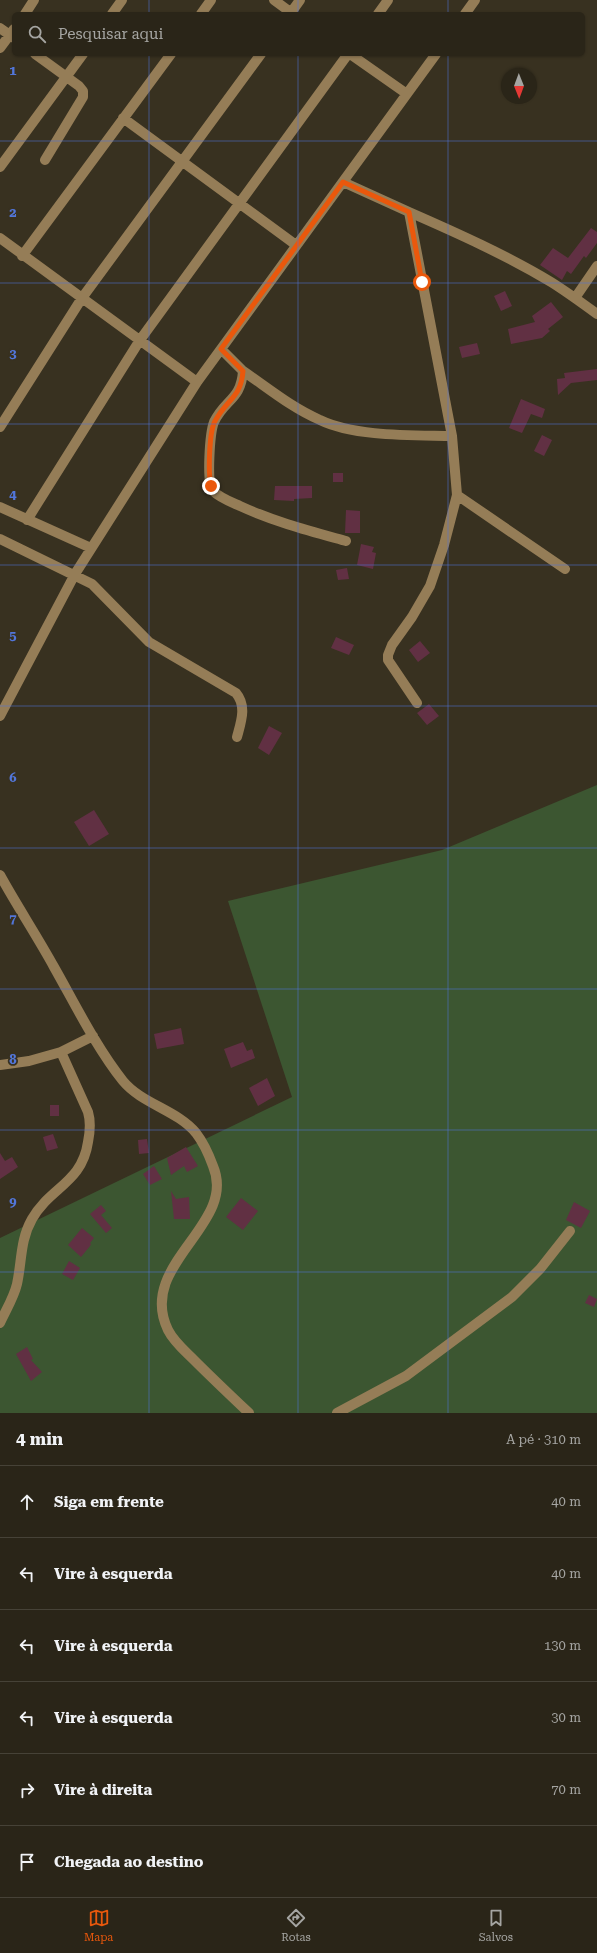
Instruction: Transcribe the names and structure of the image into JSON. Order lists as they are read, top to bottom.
{
  "north": "bottom",
  "page": {
    "search": "Pesquisar aqui",
    "heading": ["4 min", "A pé · 310 m"],
    "list": [
      ["Siga em frente", "40 m"],
      ["Vire à esquerda", "40 m"],
      ["Vire à esquerda", "130 m"],
      ["Vire à esquerda", "30 m"],
      ["Vire à direita", "70 m"],
      "Chegada ao destino"
    ],
    "nav": ["Mapa", "Rotas", "Salvos"]
  },
  "grid": {
    "rows": [
      "1",
      "2",
      "3",
      "4",
      "5",
      "6",
      "7",
      "8",
      "9"
    ]
  }
}
